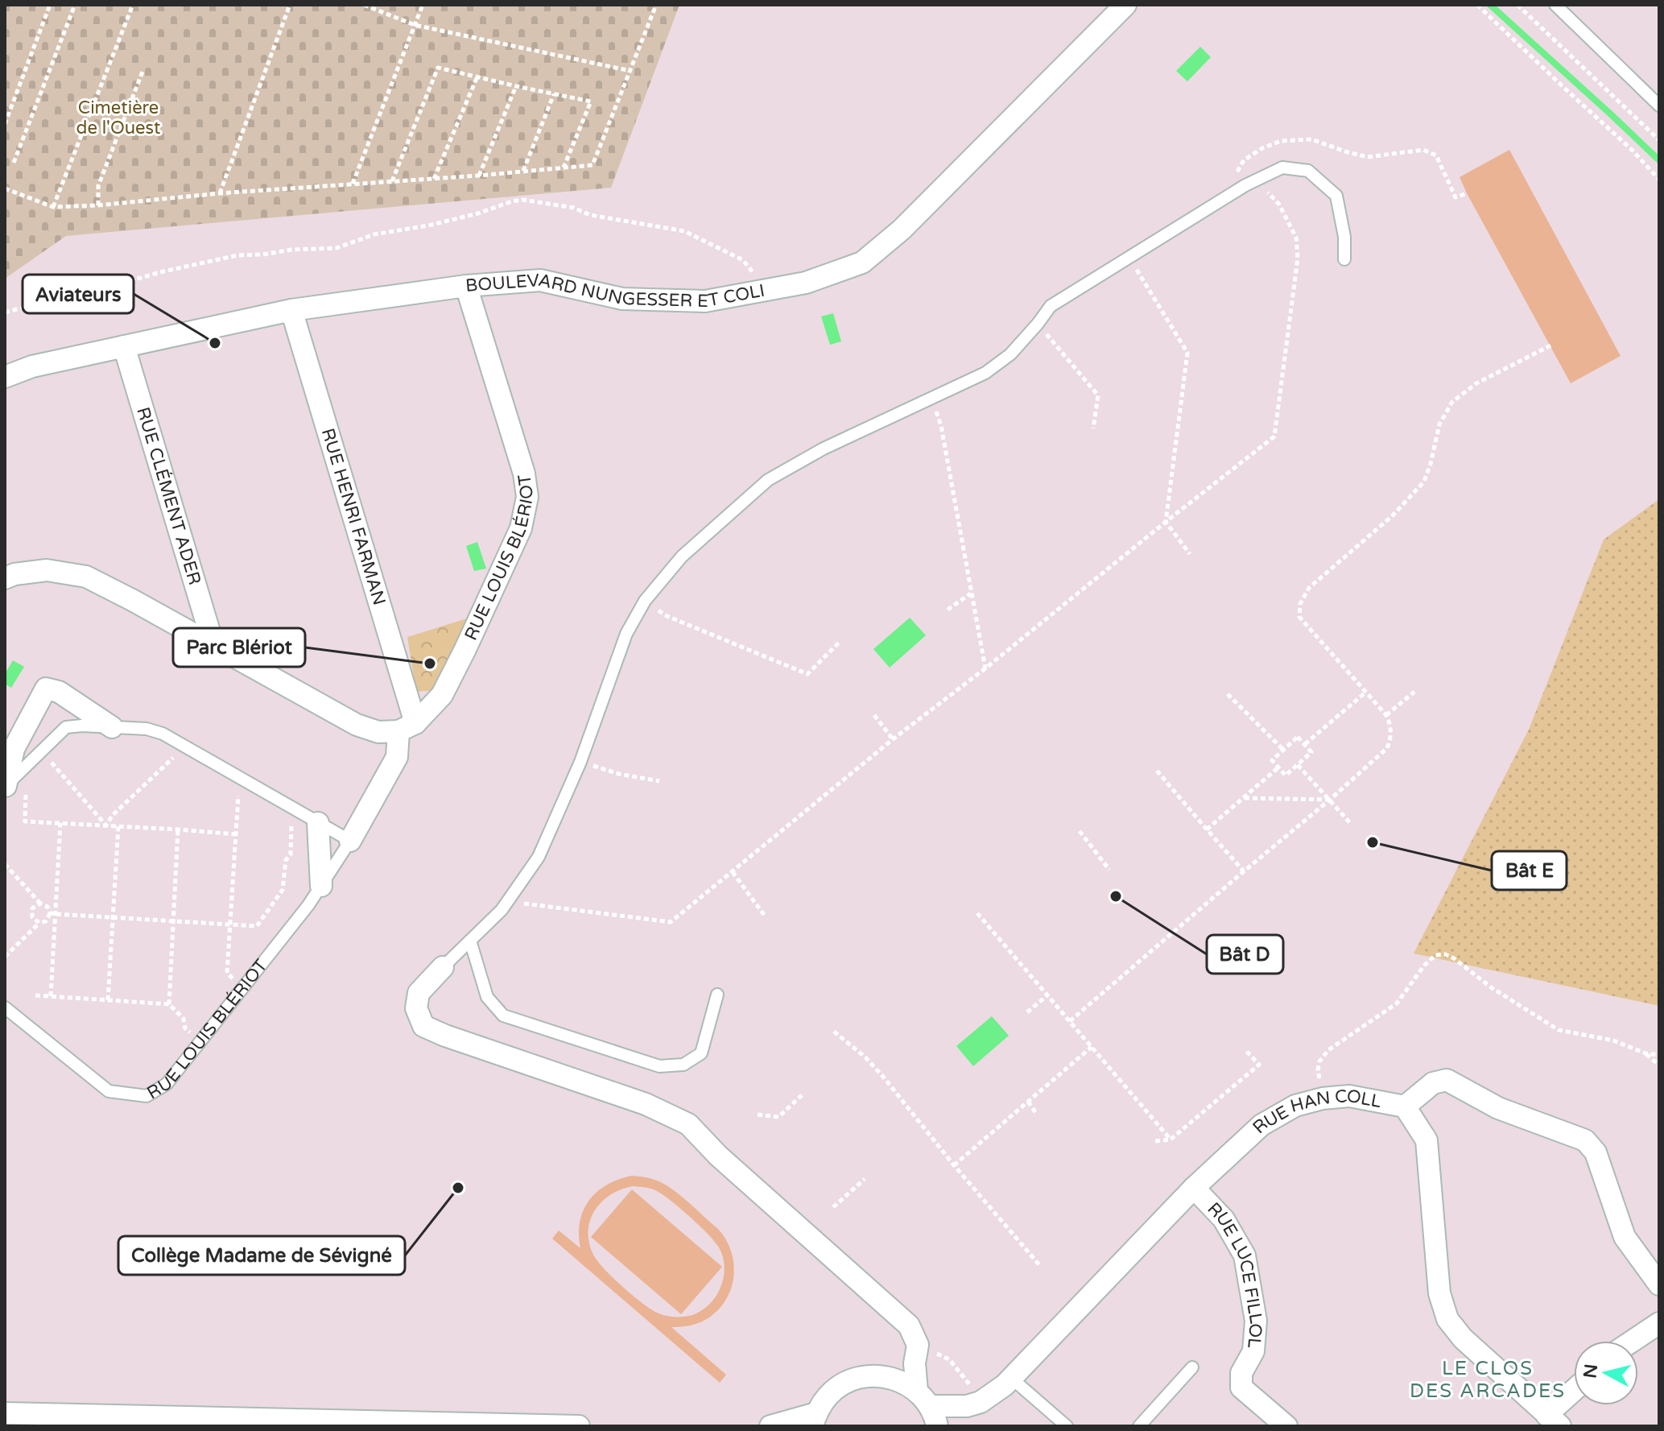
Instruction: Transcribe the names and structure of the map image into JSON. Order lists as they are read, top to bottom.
{
  "streets": {
    "street": [
      "BOULEVARD NUNGESSER ET COLI",
      "RUE CLÉMENT ADER",
      "RUE HENRI FARMAN",
      "RUE LOUIS BLÉRIOT",
      "RUE HAN COLL",
      "RUE LUCE FILLOL"
    ]
  },
  "crossings": [
    ["BOULEVARD NUNGESSER ET COLI", "RUE CLÉMENT ADER"],
    ["BOULEVARD NUNGESSER ET COLI", "RUE HENRI FARMAN"],
    ["BOULEVARD NUNGESSER ET COLI", "RUE LOUIS BLÉRIOT"],
    ["RUE HENRI FARMAN", "RUE LOUIS BLÉRIOT"],
    ["RUE HAN COLL", "RUE LUCE FILLOL"]
  ],
  "districts": ["LE CLOS DES ARCADES"],
  "parks": ["Cimetière de l'Ouest"],
  "places": [
    "Aviateurs",
    "Parc Blériot",
    "Bât E",
    "Bât D",
    "Collège Madame de Sévigné"
  ],
  "north": "left"
}
